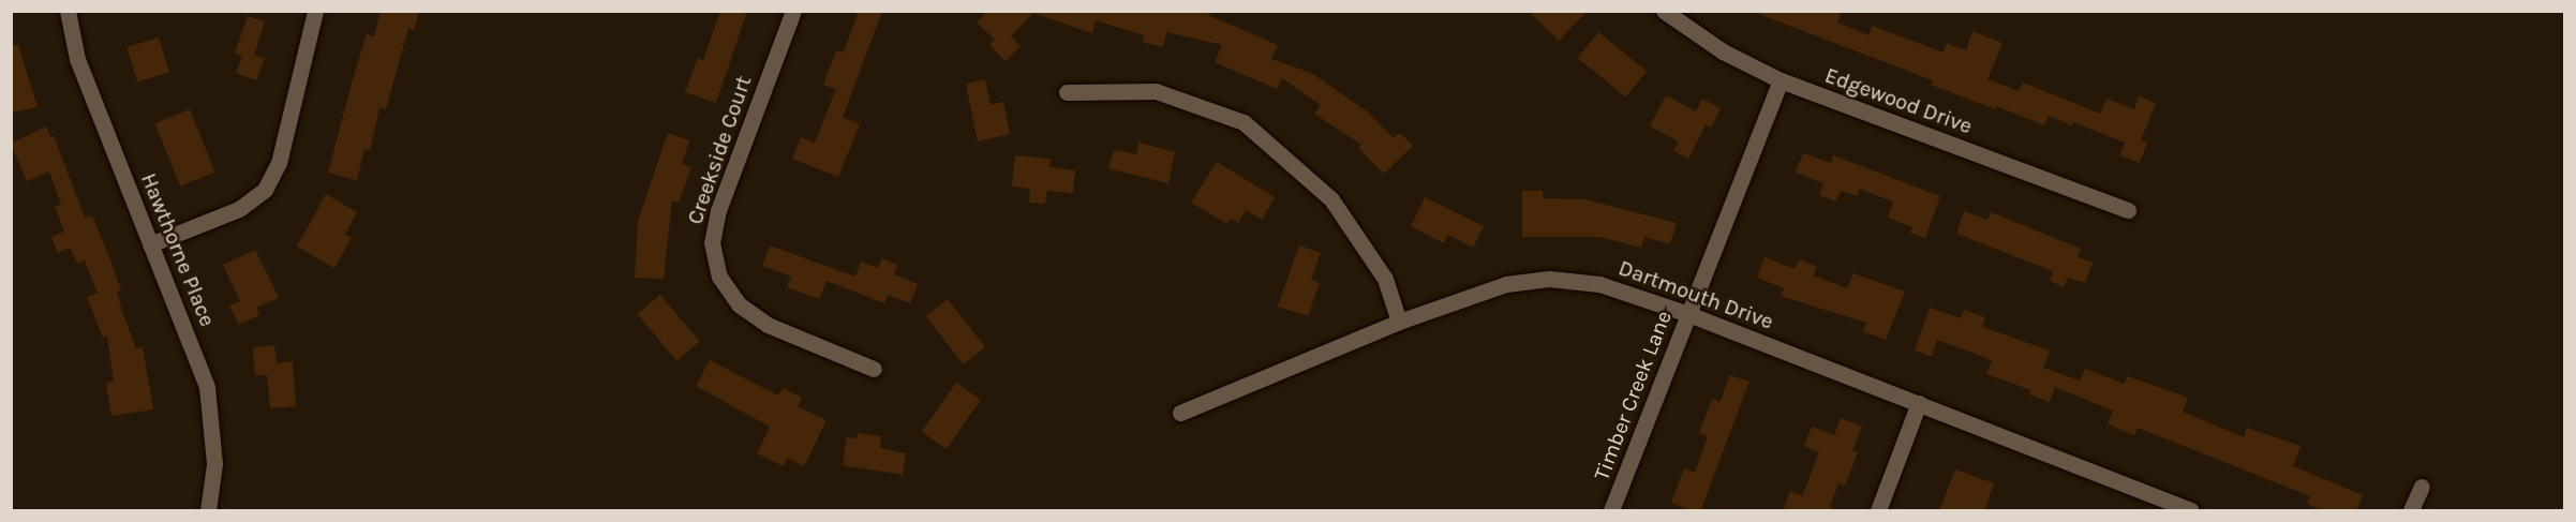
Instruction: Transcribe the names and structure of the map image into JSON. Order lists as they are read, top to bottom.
{
  "streets": {
    "street": [
      "Edgewood Drive",
      "Creekside Court",
      "Hawthorne Place",
      "Dartmouth Drive",
      "Timber Creek Lane"
    ]
  },
  "crossings": [
    ["Edgewood Drive", "Timber Creek Lane"],
    ["Dartmouth Drive", "Timber Creek Lane"]
  ]
}
